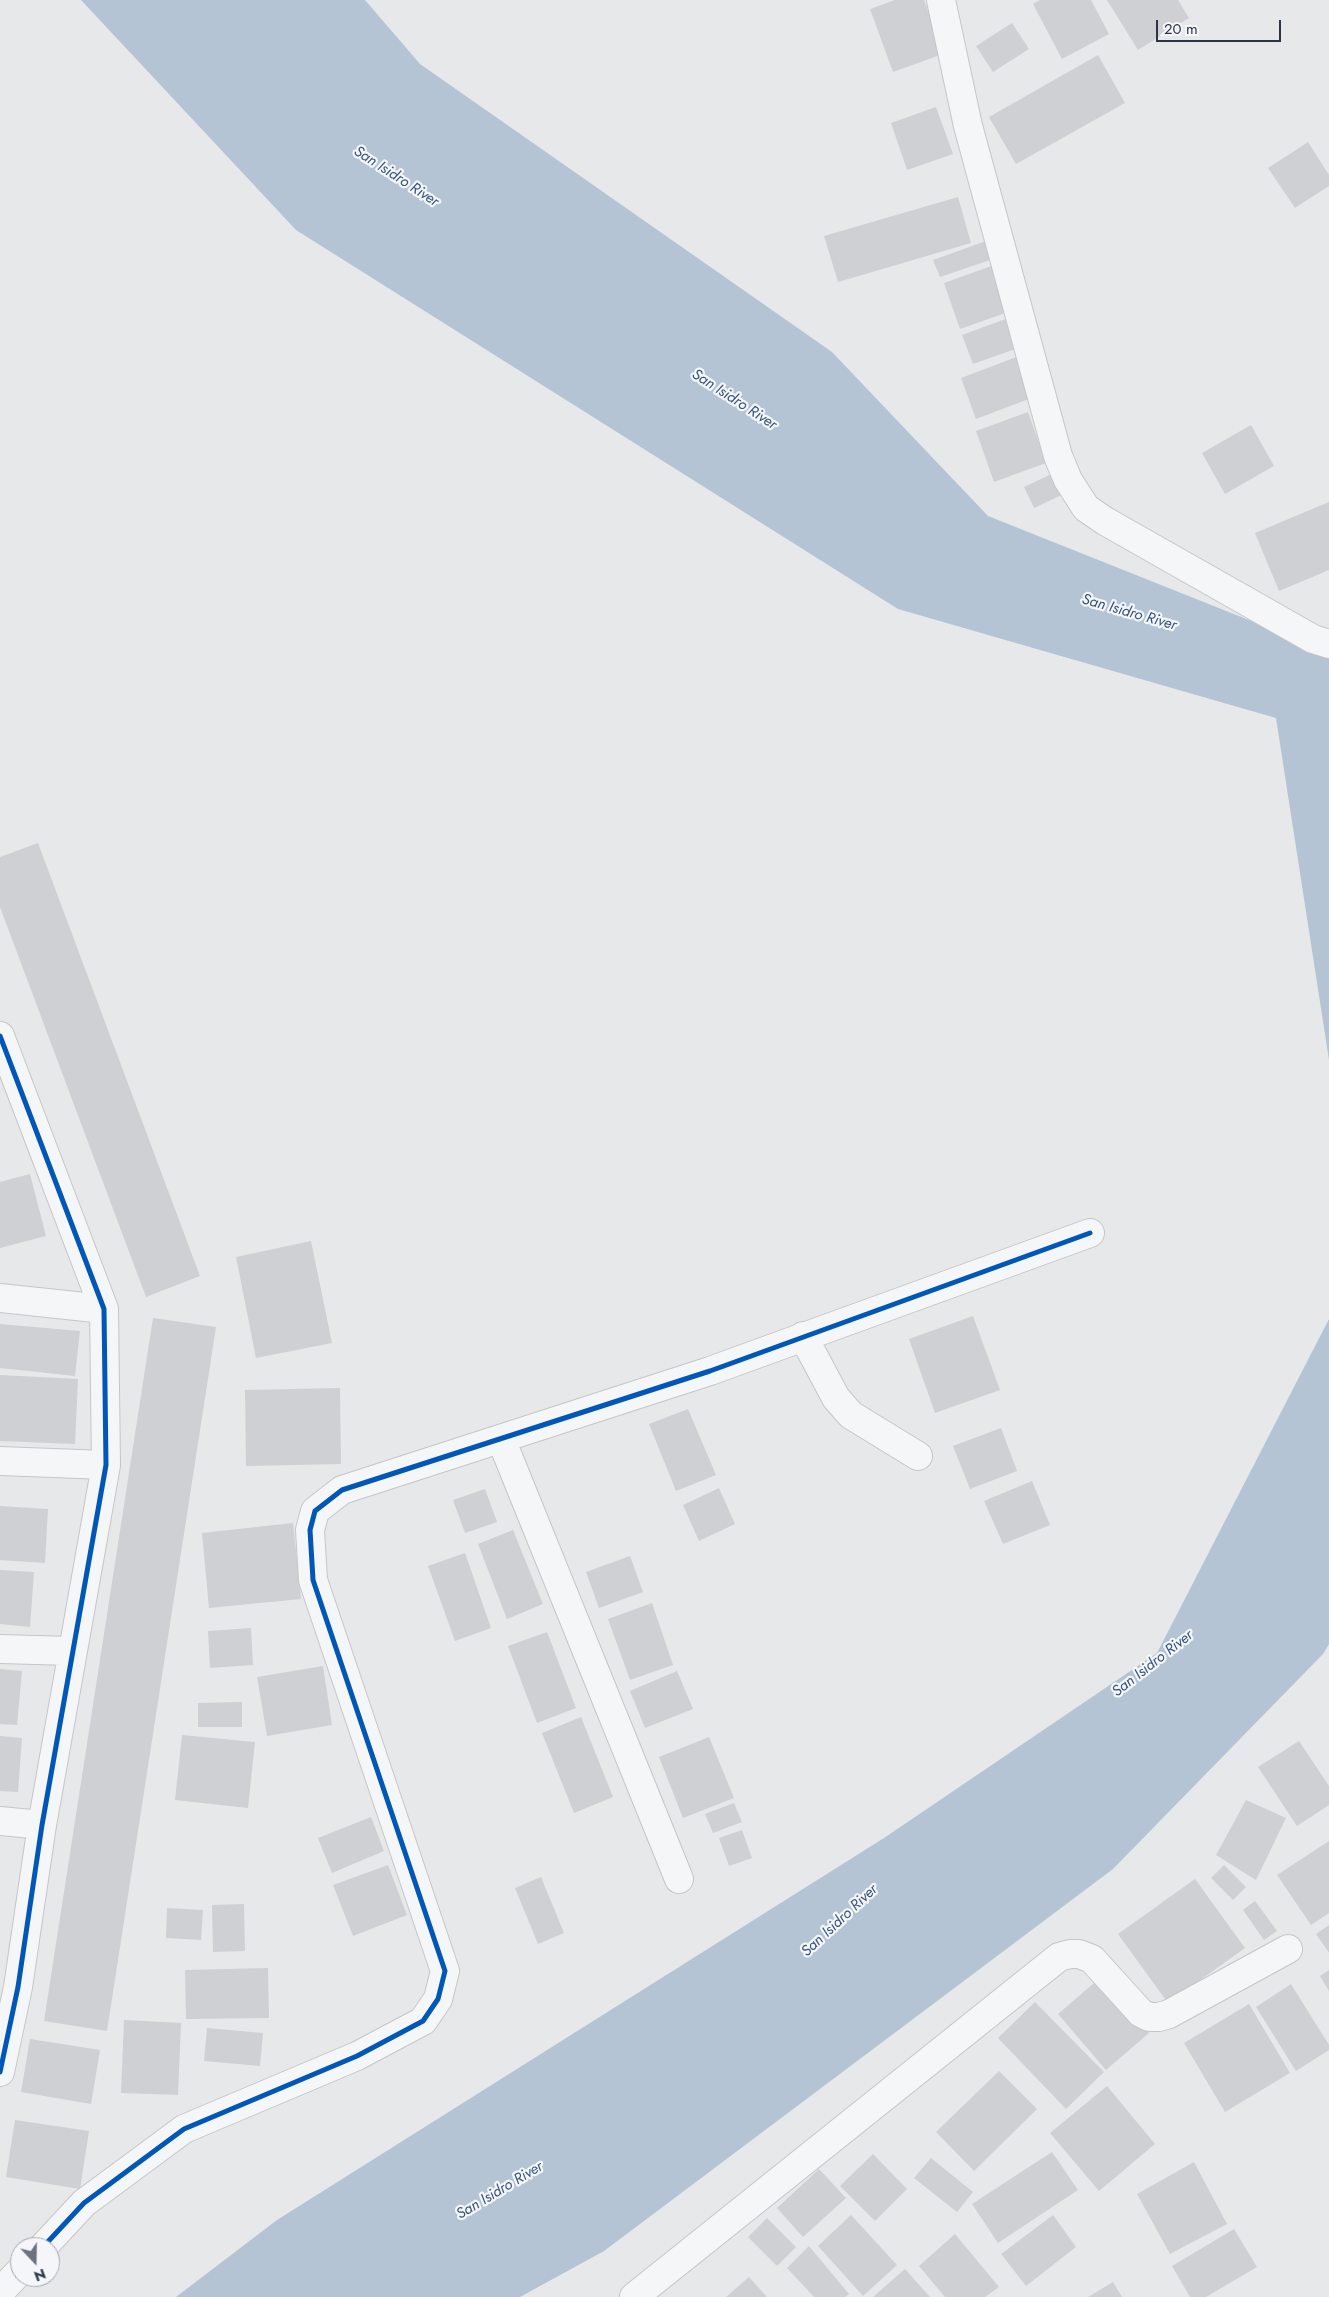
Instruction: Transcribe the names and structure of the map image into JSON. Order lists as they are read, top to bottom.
{
  "water": ["San Isidro River"],
  "scale_bar": "20 m",
  "north": "bottom"
}
